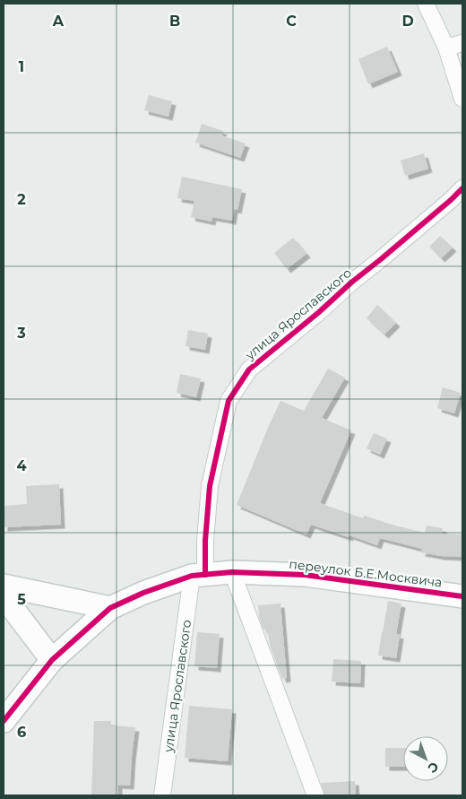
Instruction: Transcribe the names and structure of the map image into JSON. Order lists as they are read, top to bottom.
{
  "streets": {
    "street": ["улица Ярославского", "переулок Б.Е.Москвича"]
  },
  "crossings": [
    ["улица Ярославского", "переулок Б.Е.Москвича"]
  ],
  "north": "bottom right",
  "grid": {
    "columns": [
      "A",
      "B",
      "C",
      "D"
    ],
    "rows": [
      "1",
      "2",
      "3",
      "4",
      "5",
      "6"
    ]
  }
}
